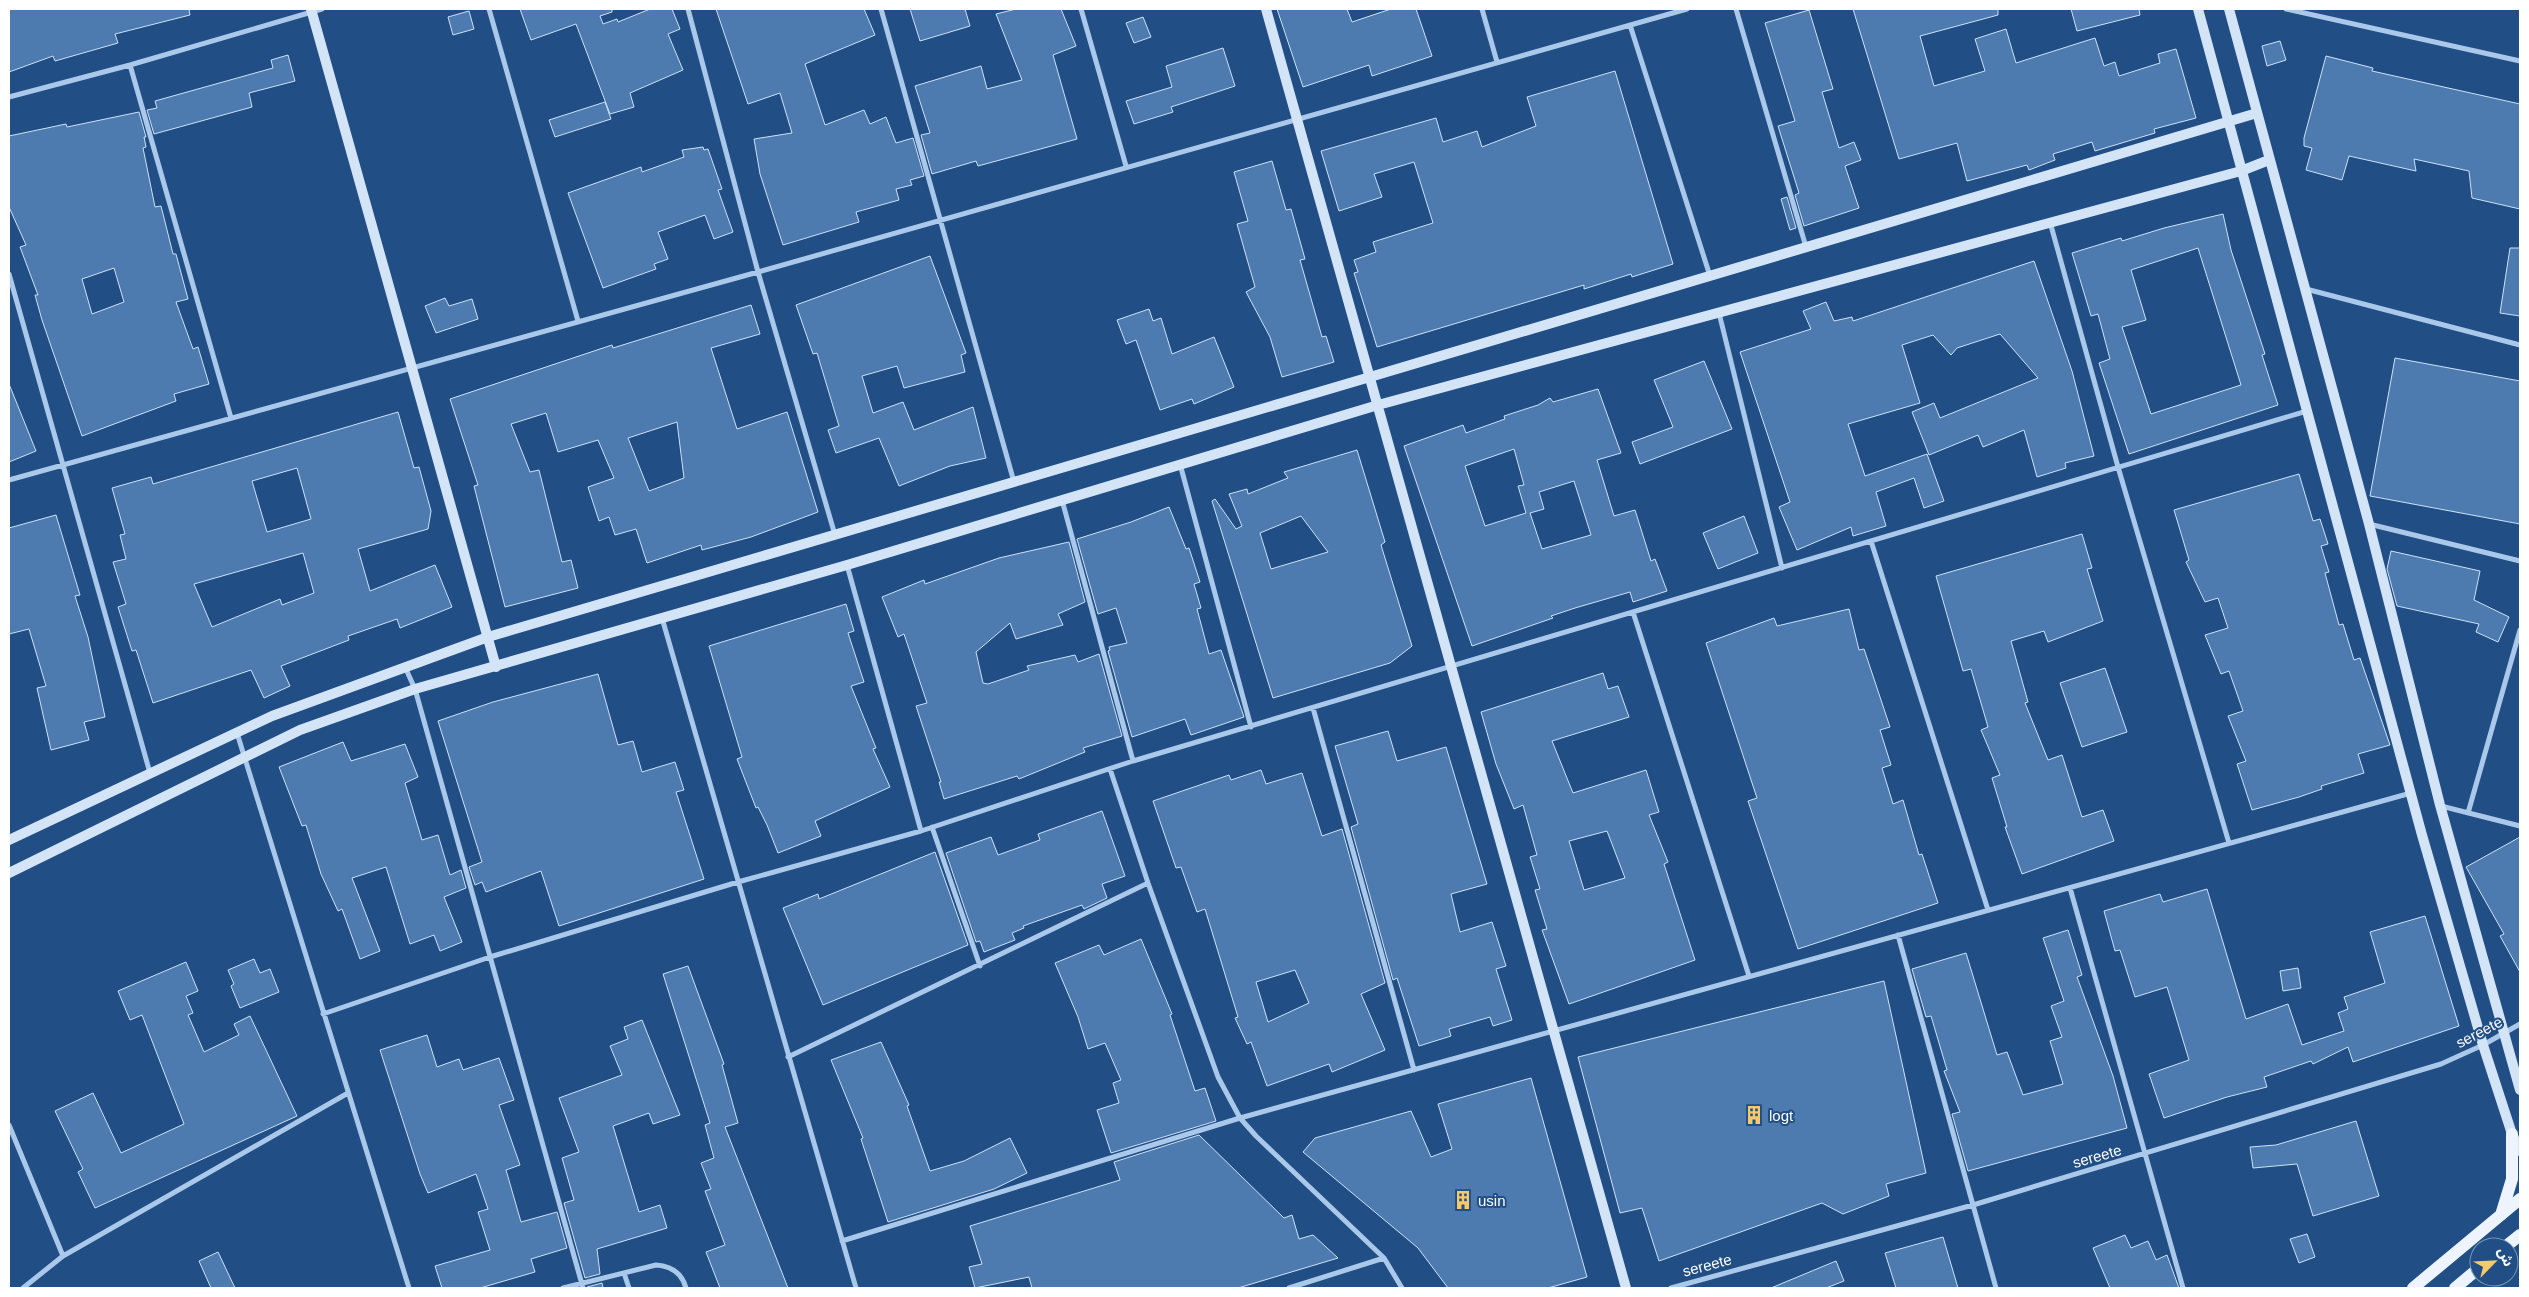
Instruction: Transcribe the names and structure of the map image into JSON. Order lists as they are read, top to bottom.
{
  "streets": {
    "street": ["sereete"]
  },
  "places": {
    "building": ["logt", "usin"]
  },
  "north": "top right"
}
